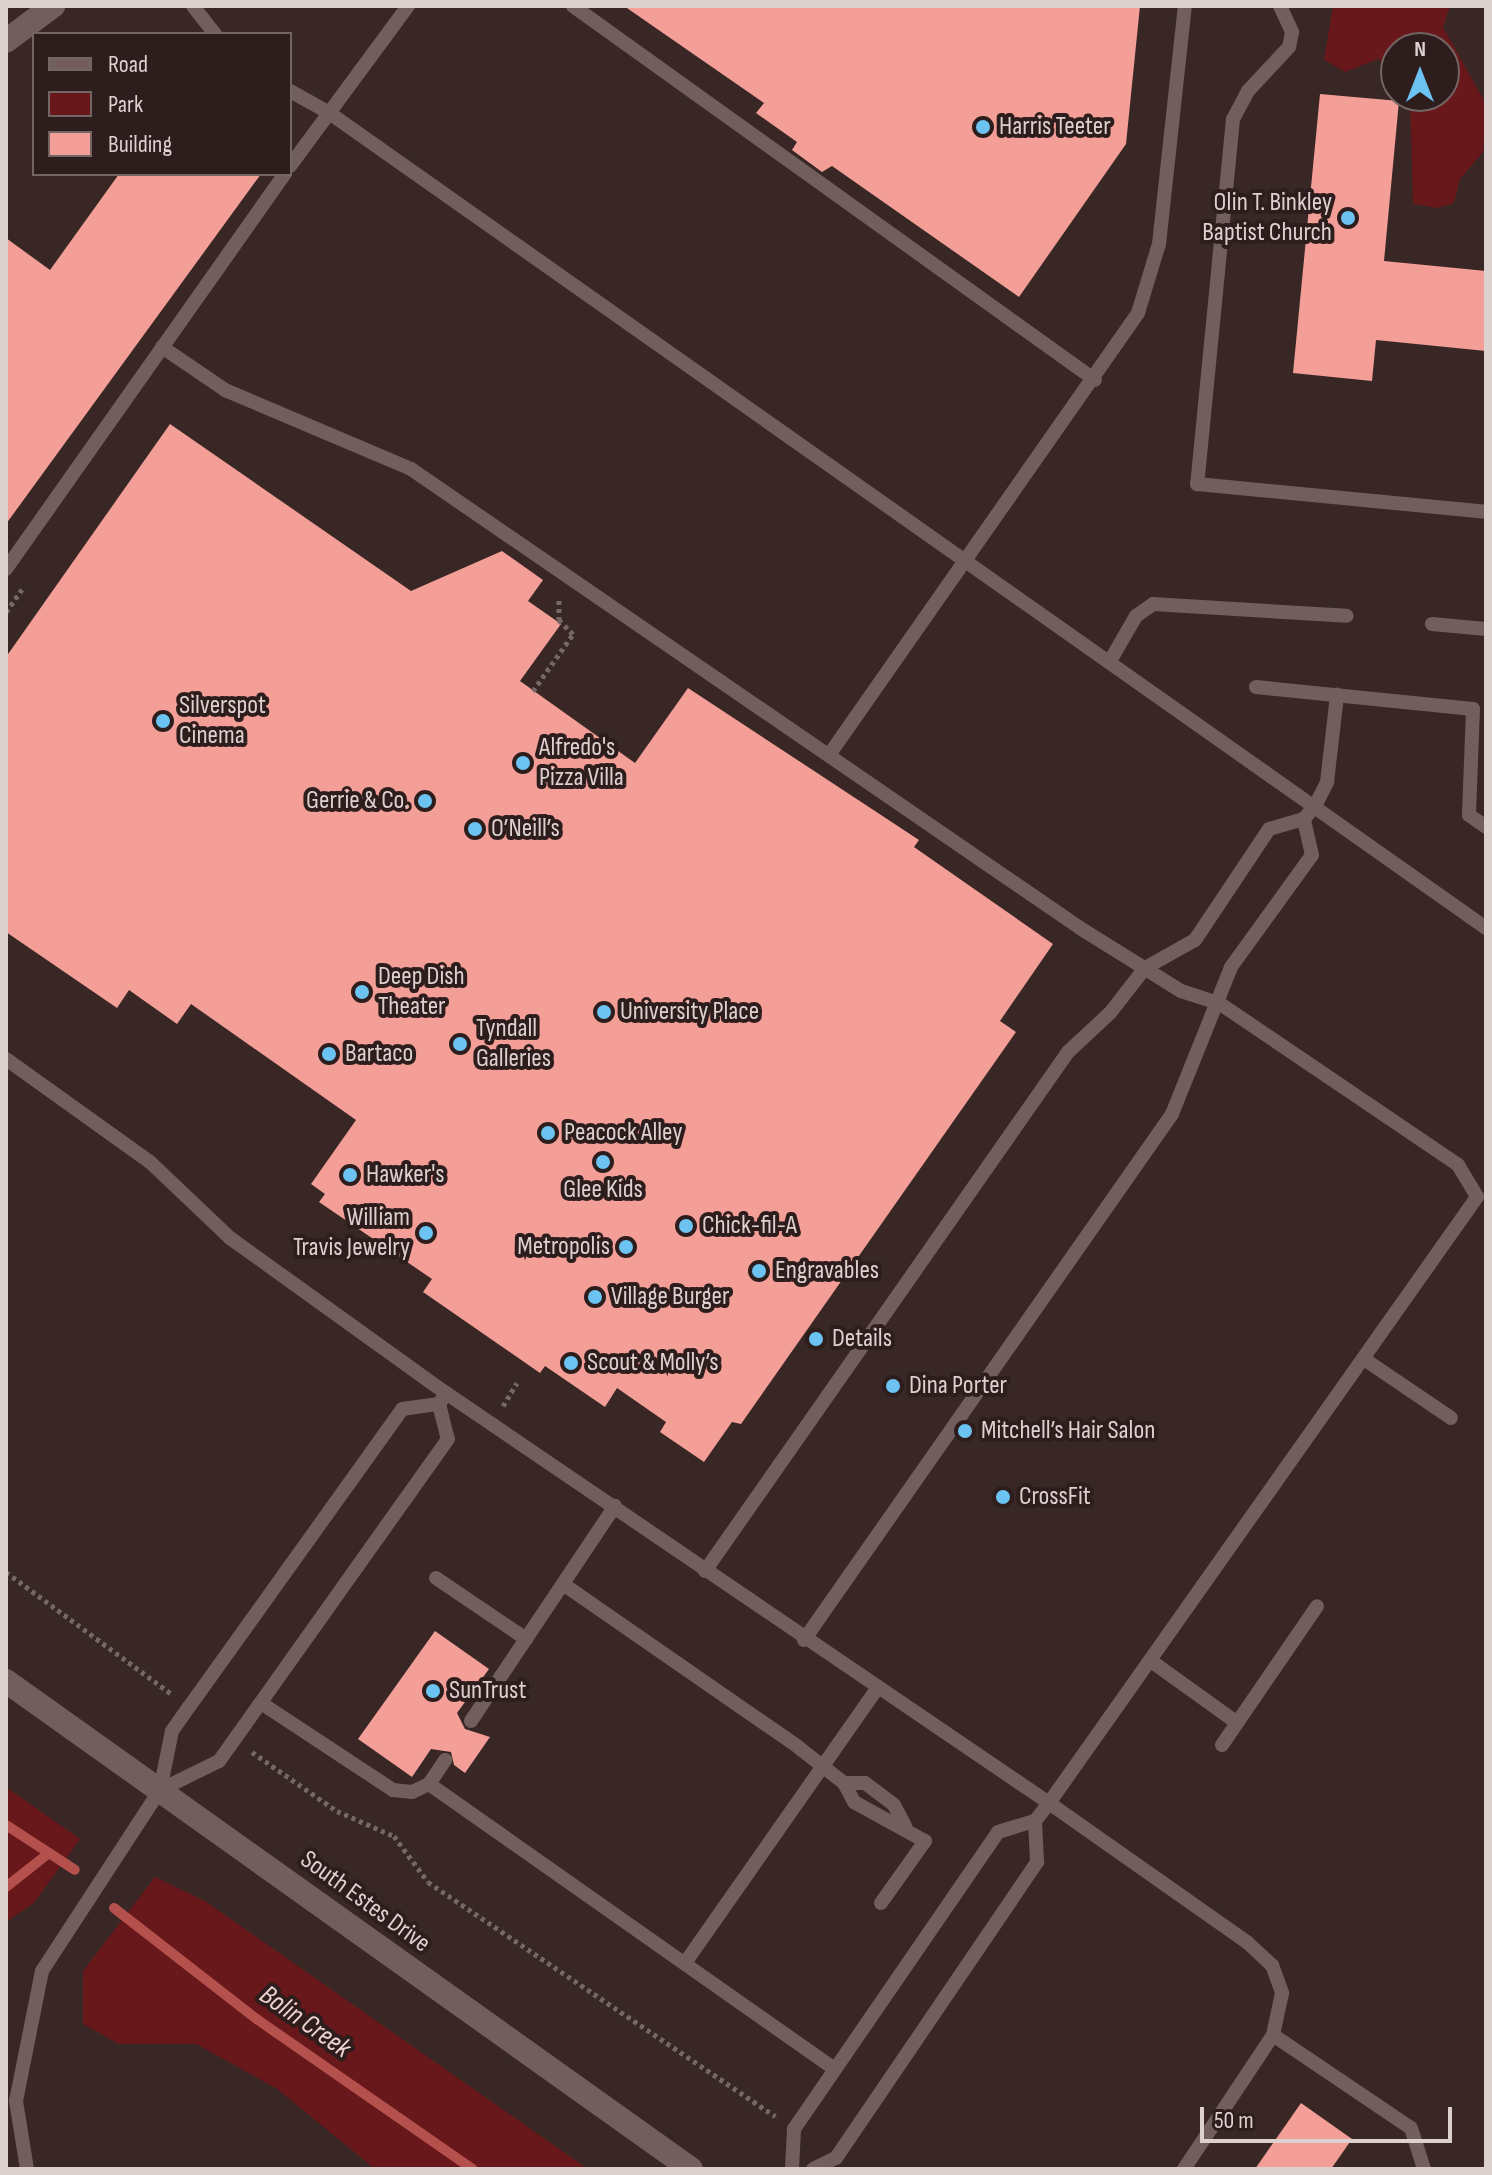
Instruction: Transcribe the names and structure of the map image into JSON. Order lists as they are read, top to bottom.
{
  "streets": {
    "main road": ["South Estes Drive"]
  },
  "water": ["Bolin Creek"],
  "places": [
    "Harris Teeter",
    "Olin T. Binkley Baptist Church",
    "Silverspot Cinema",
    "Alfredo's Pizza Villa",
    "Gerrie & Co.",
    "O’Neill’s",
    "Deep Dish Theater",
    "University Place",
    "Tyndall Galleries",
    "Bartaco",
    "Peacock Alley",
    "Glee Kids",
    "Hawker's",
    "Chick-fil-A",
    "William Travis Jewelry",
    "Metropolis",
    "Engravables",
    "Village Burger",
    "Details",
    "Scout & Molly’s",
    "Dina Porter",
    "Mitchell’s Hair Salon",
    "CrossFit",
    "SunTrust"
  ],
  "legend": ["Road", "Park", "Building"],
  "scale_bar": "50 m",
  "north": "top"
}
